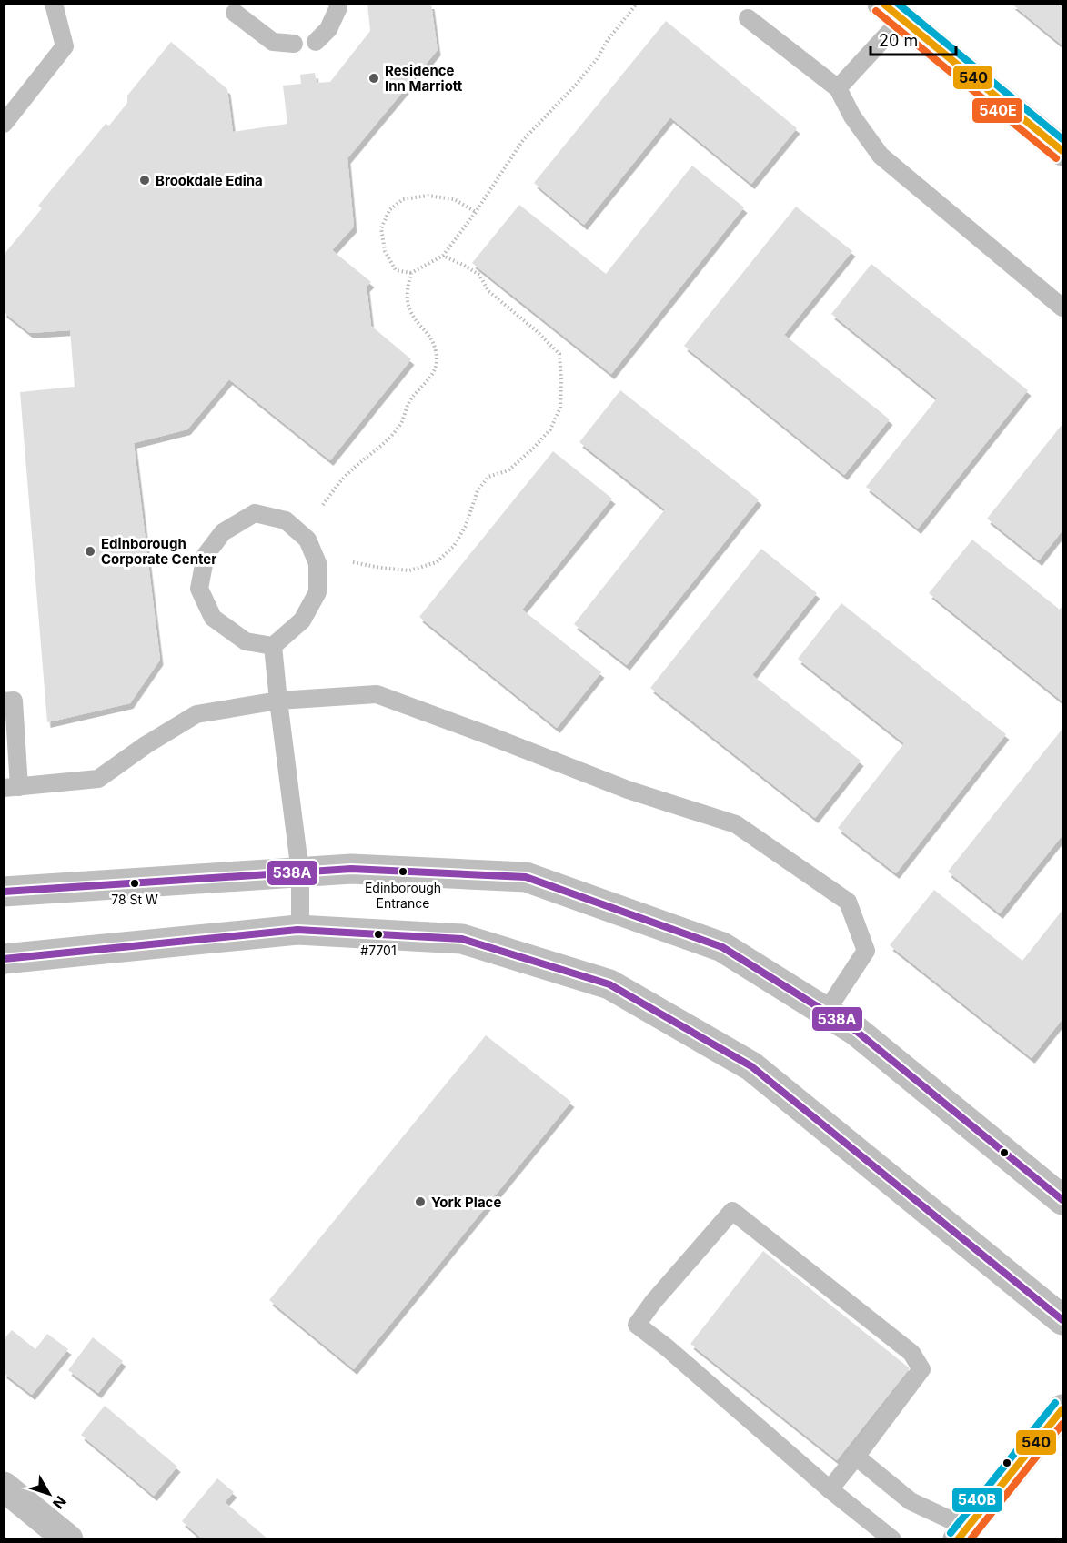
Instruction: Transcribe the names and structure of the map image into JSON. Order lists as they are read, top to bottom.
{
  "places": [
    "Residence Inn Marriott",
    "Brookdale Edina",
    "Edinborough Corporate Center",
    "Edinborough Entrance",
    "78 St W",
    "#7701",
    "York Place"
  ],
  "lines": [
    "transit line 540",
    "transit line 540B",
    "transit line 540E",
    "transit line 538A"
  ],
  "scale_bar": "20 m",
  "north": "bottom right"
}
